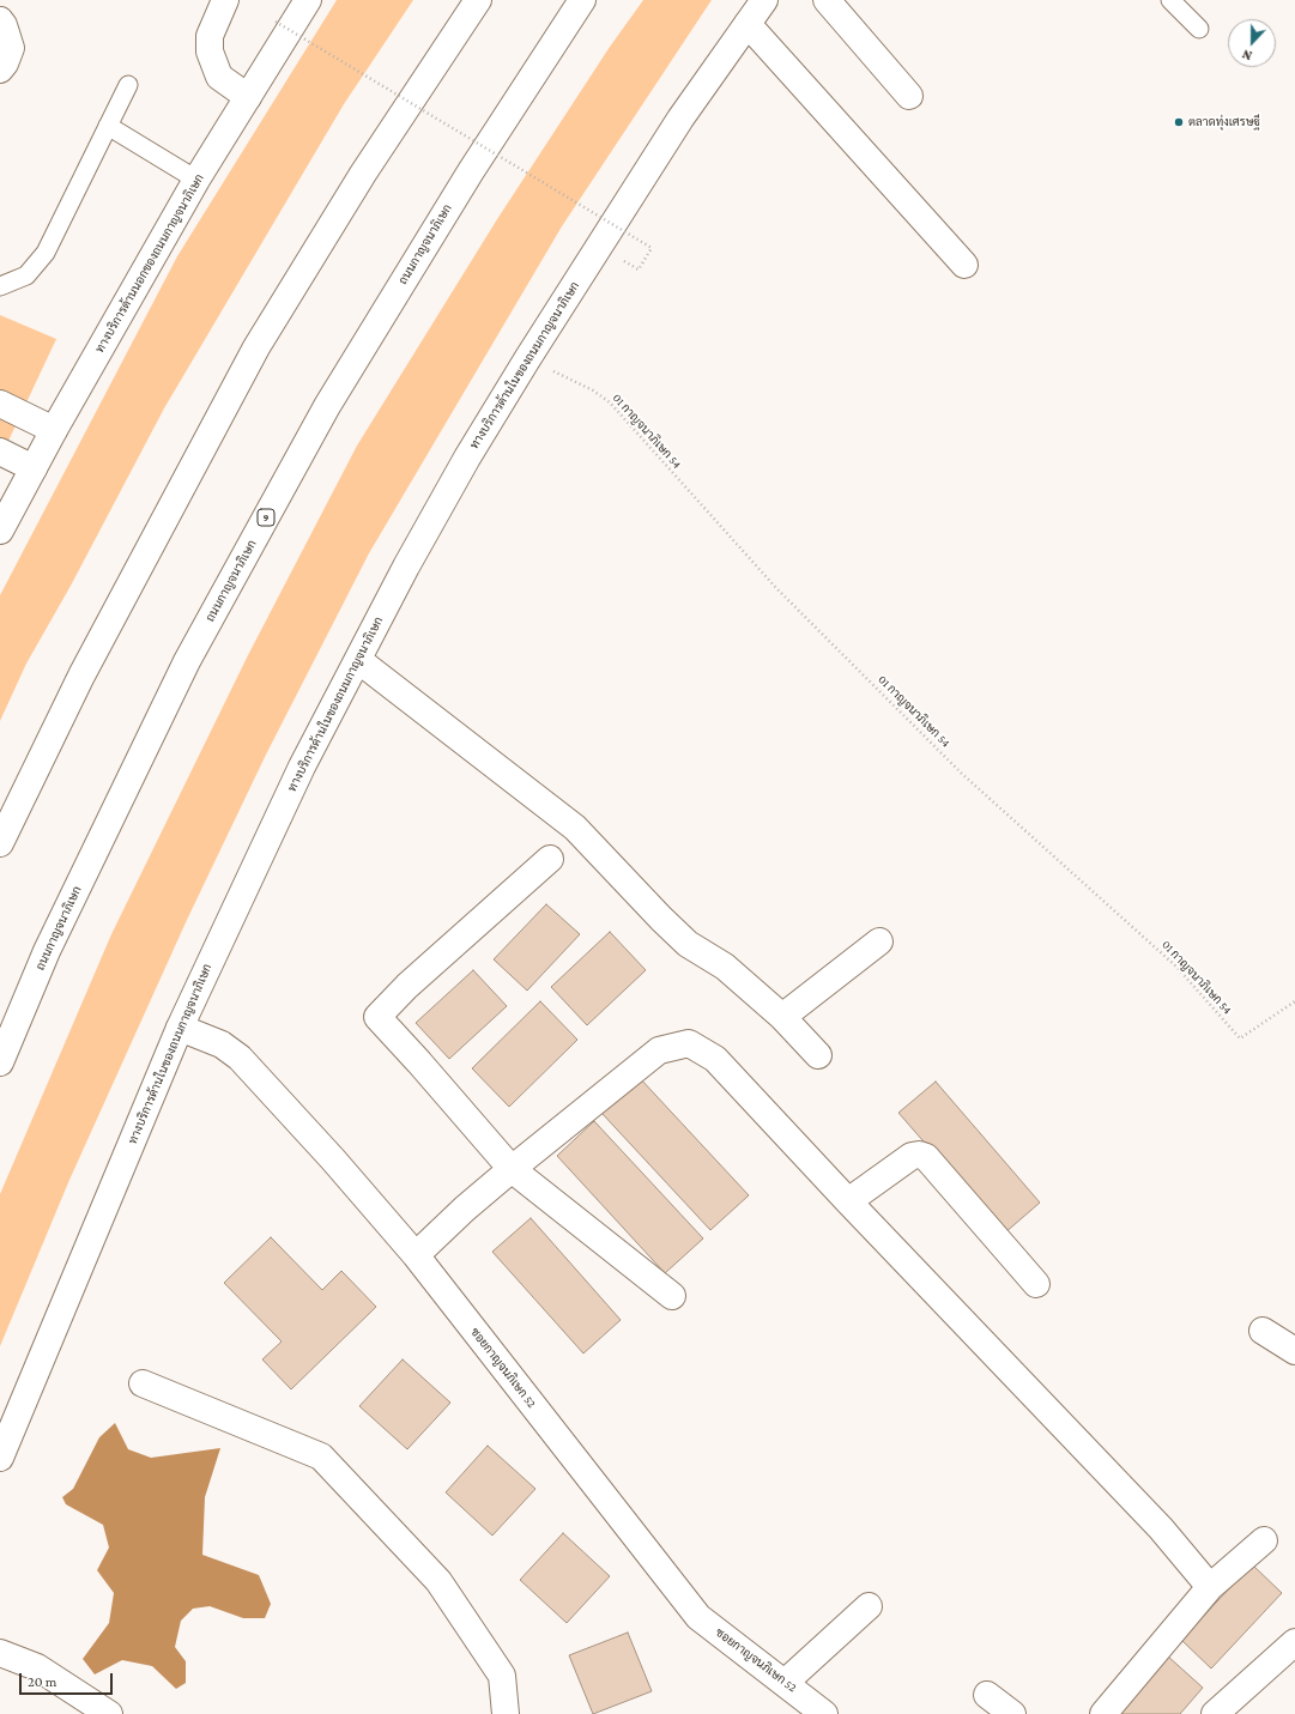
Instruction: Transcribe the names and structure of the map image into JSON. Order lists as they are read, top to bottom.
{
  "streets": {
    "main road": [
      "ถนนกาญจนาภิเษก",
      "ทางบริการด้านนอกของถนนกาญจนาภิเษก",
      "ทางบริการด้านในของถนนกาญจนาภิเษก",
      "9",
      "ซอยกาญจนภิเษก 52"
    ],
    "path": ["01 กาญจนาภิเษก 54"]
  },
  "crossings": [
    ["ทางบริการด้านในของถนนกาญจนาภิเษก", "01 กาญจนาภิเษก 54"],
    ["ทางบริการด้านในของถนนกาญจนาภิเษก", "ซอยกาญจนภิเษก 52"]
  ],
  "places": ["ตลาดทุ่งเศรษฐี"],
  "scale_bar": "20 m",
  "north": "bottom"
}
